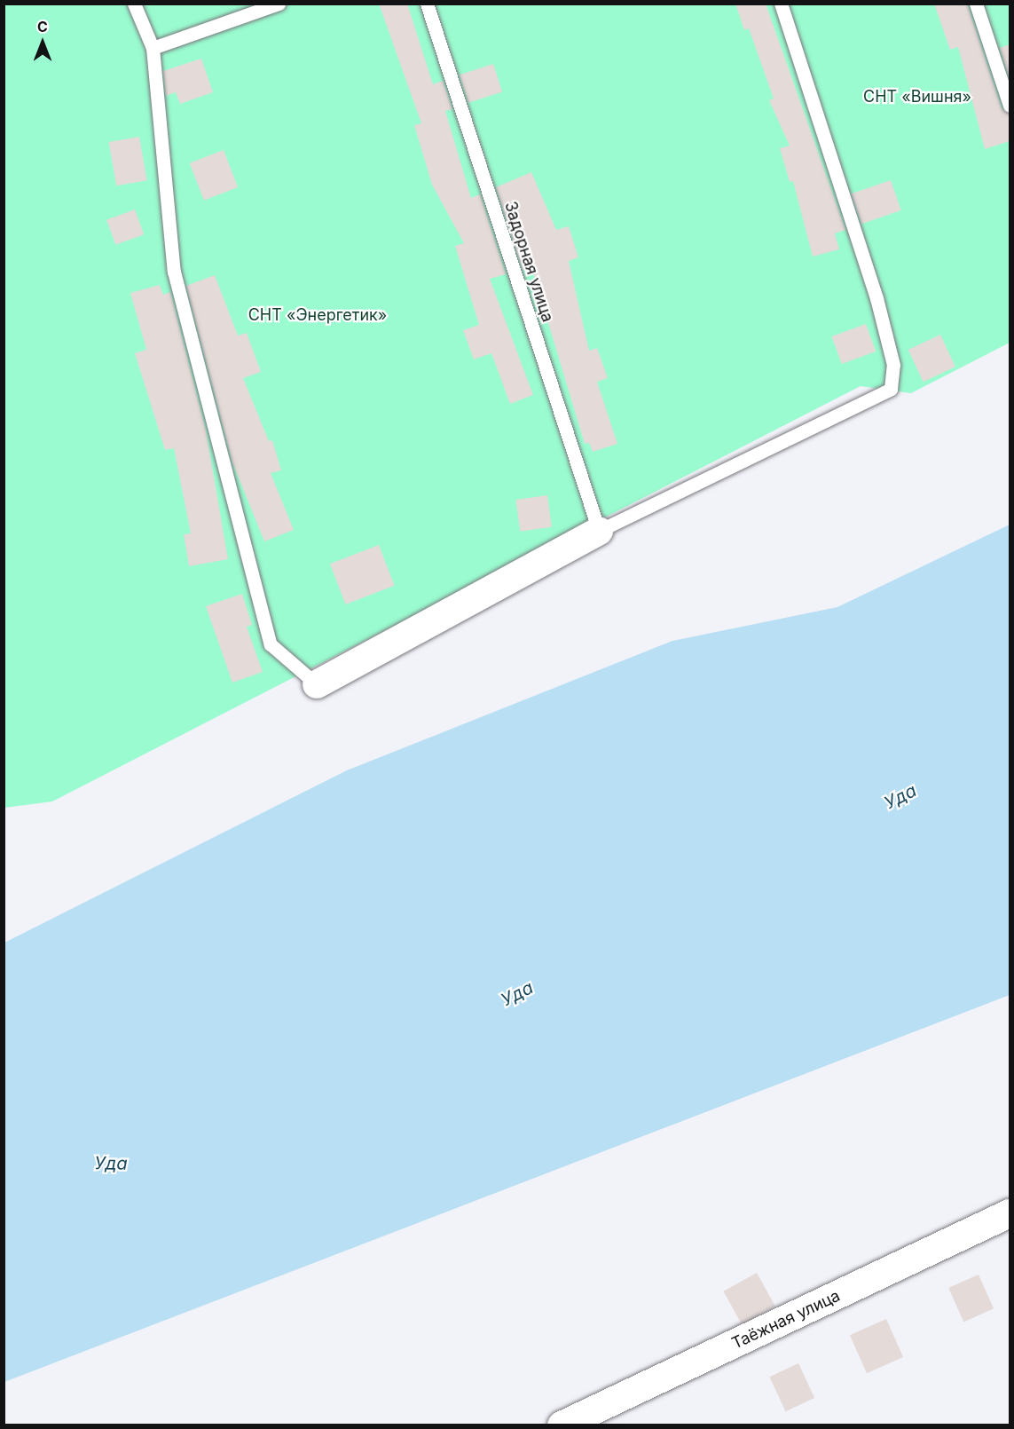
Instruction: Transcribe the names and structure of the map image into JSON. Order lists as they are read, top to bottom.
{
  "streets": {
    "street": ["Таёжная улица"],
    "lane": ["Задорная улица"]
  },
  "water": ["Уда"],
  "parks": ["СНТ «Вишня»", "СНТ «Энергетик»"],
  "north": "top"
}
